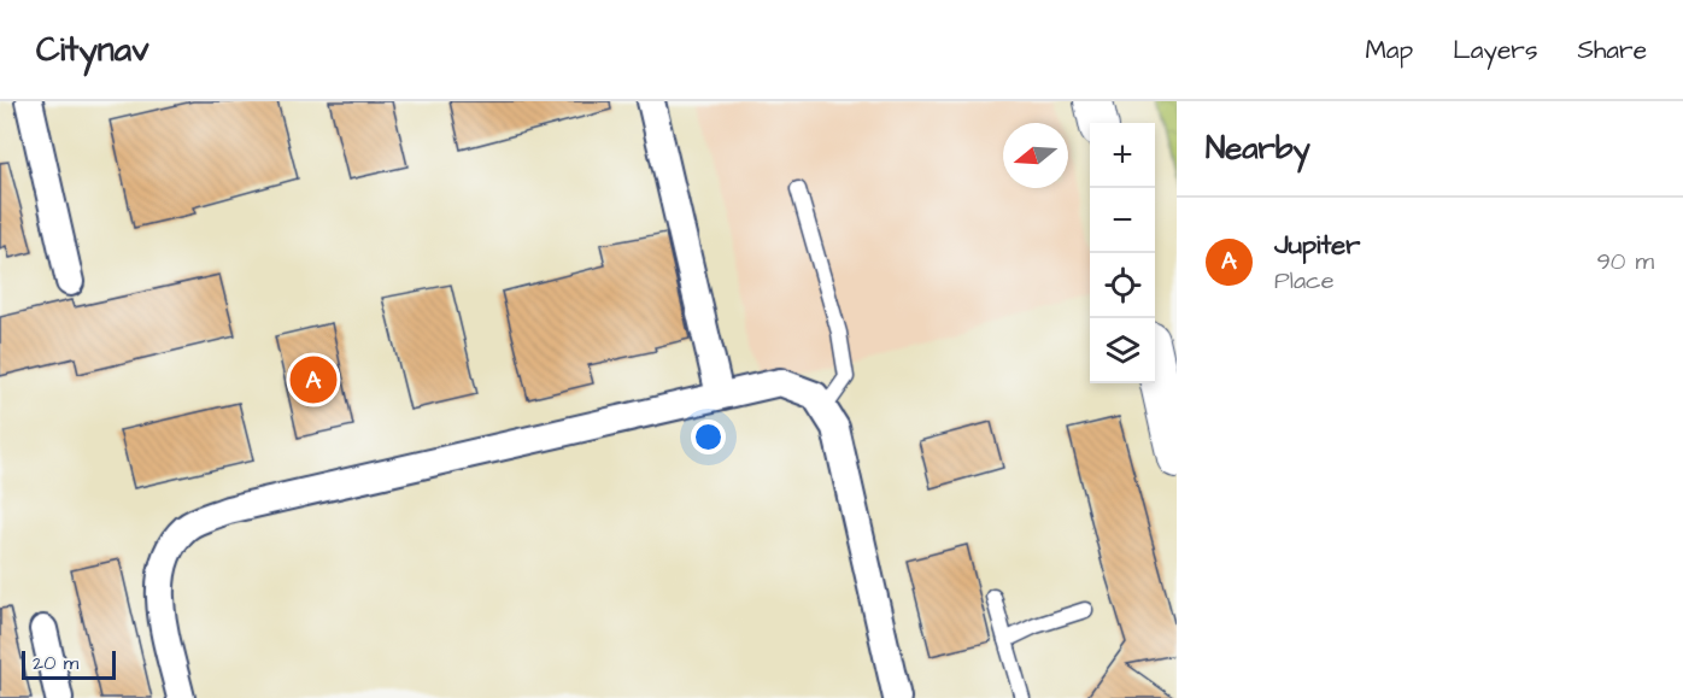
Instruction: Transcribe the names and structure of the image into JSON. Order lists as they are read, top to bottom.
{
  "scale_bar": "20 m",
  "north": "left",
  "page": {
    "header": "Citynav",
    "nav": ["Map", "Layers", "Share"],
    "heading": "Nearby",
    "map_buttons": ["+", "−"],
    "list": [
      {
        "mark": "A",
        "name": "Jupiter",
        "note": "Place",
        "value": "90 m"
      }
    ],
    "pins": "A",
    "scale": "20 m"
  }
}
